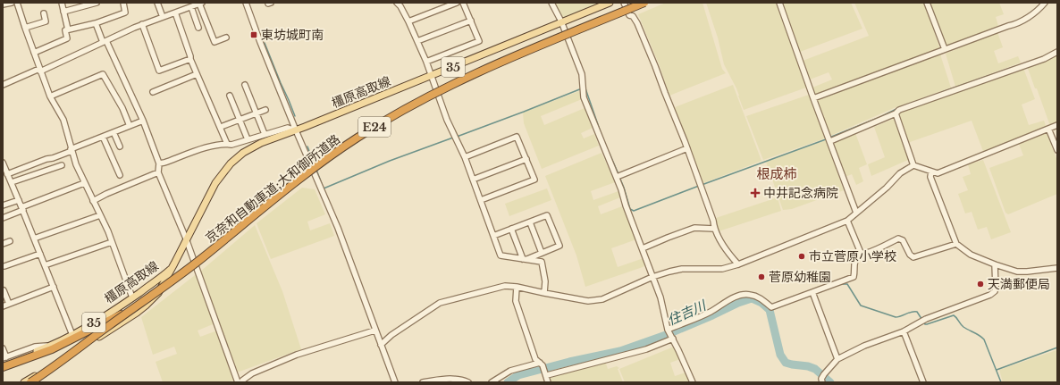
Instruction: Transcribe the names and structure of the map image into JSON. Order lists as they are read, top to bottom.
{
  "streets": {
    "highway": ["E24", "京奈和自動車道;大和御所道路"],
    "main road": ["35", "橿原高取線"]
  },
  "crossings": [
    ["E24", "京奈和自動車道;大和御所道路"]
  ],
  "districts": ["根成柿"],
  "water": ["住吉川"],
  "places": {
    "transit": ["東坊城町南"],
    "health": ["中井記念病院"],
    "other": ["市立菅原小学校", "菅原幼稚園", "天満郵便局"]
  }
}
